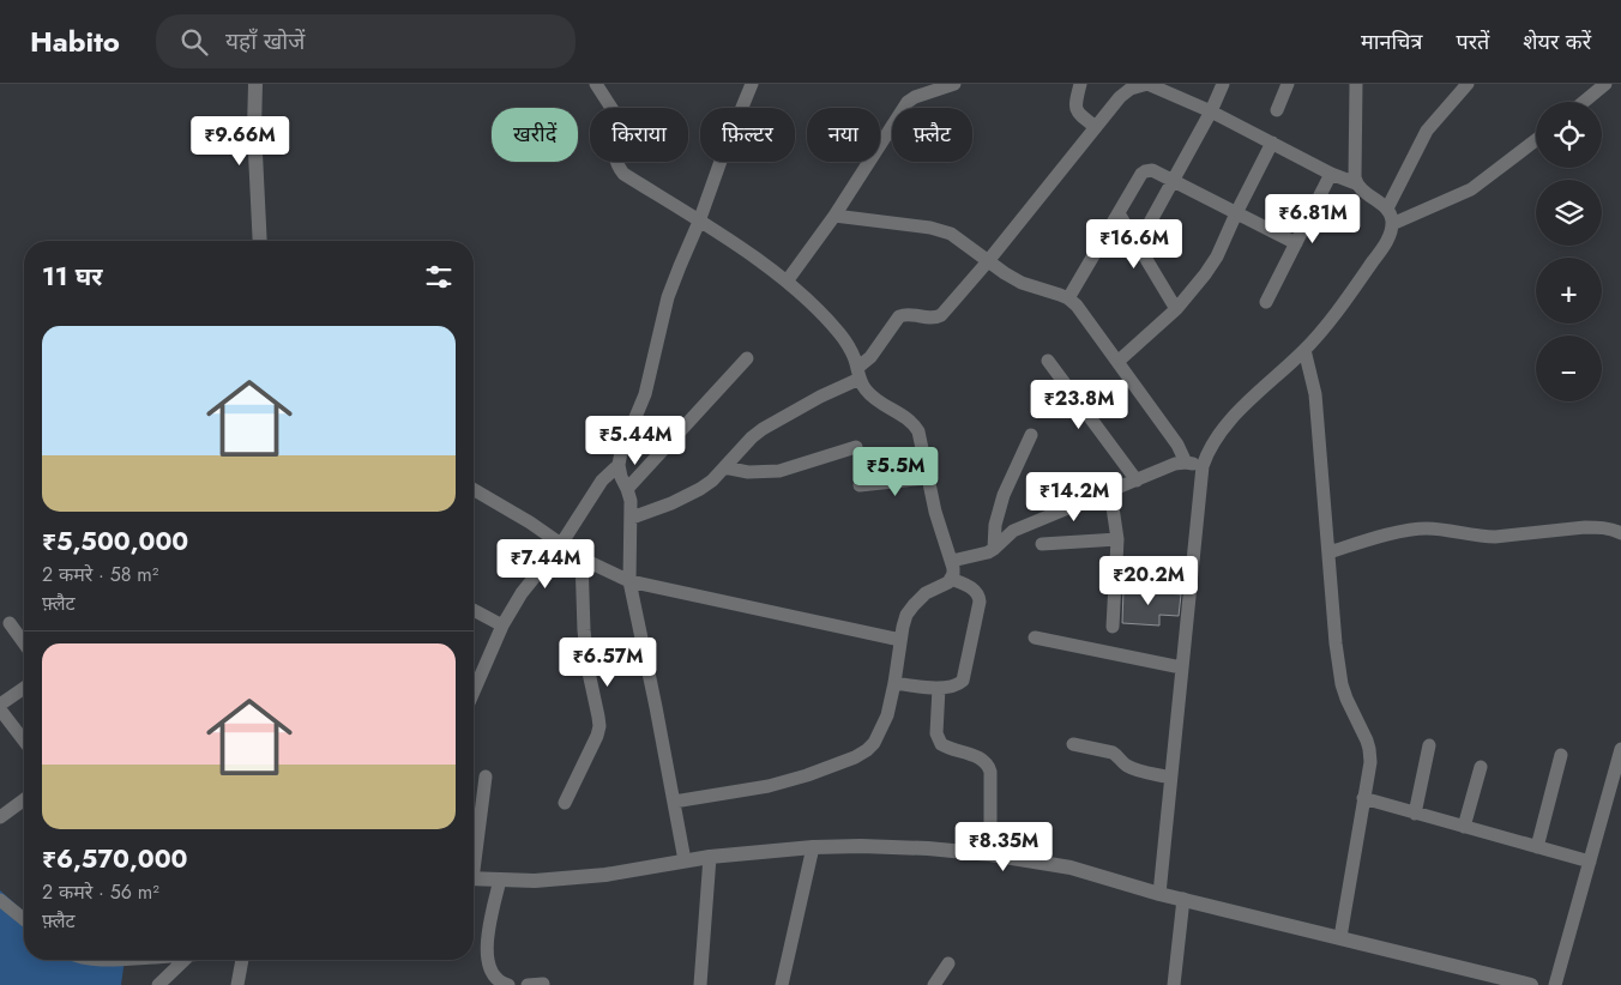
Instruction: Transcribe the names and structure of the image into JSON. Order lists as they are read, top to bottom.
{
  "page": {
    "header": "Habito",
    "search": "यहाँ खोजें",
    "nav": ["मानचित्र", "परतें", "शेयर करें"],
    "map_buttons": ["+", "−"],
    "chip": [
      "खरीदें",
      "किराया",
      "फ़िल्टर",
      "नया",
      "फ़्लैट"
    ],
    "price": [
      "₹9.66M",
      "₹6.81M",
      "₹16.6M",
      "₹23.8M",
      "₹5.44M",
      "₹5.5M",
      "₹14.2M",
      "₹7.44M",
      "₹20.2M",
      "₹6.57M",
      "₹8.35M"
    ],
    "heading": "11 घर",
    "list": [
      {
        "name": "₹5,500,000",
        "note": "2 कमरे · 58 m² · फ़्लैट"
      },
      {
        "name": "₹6,570,000",
        "note": "2 कमरे · 56 m² · फ़्लैट"
      }
    ]
  }
}
